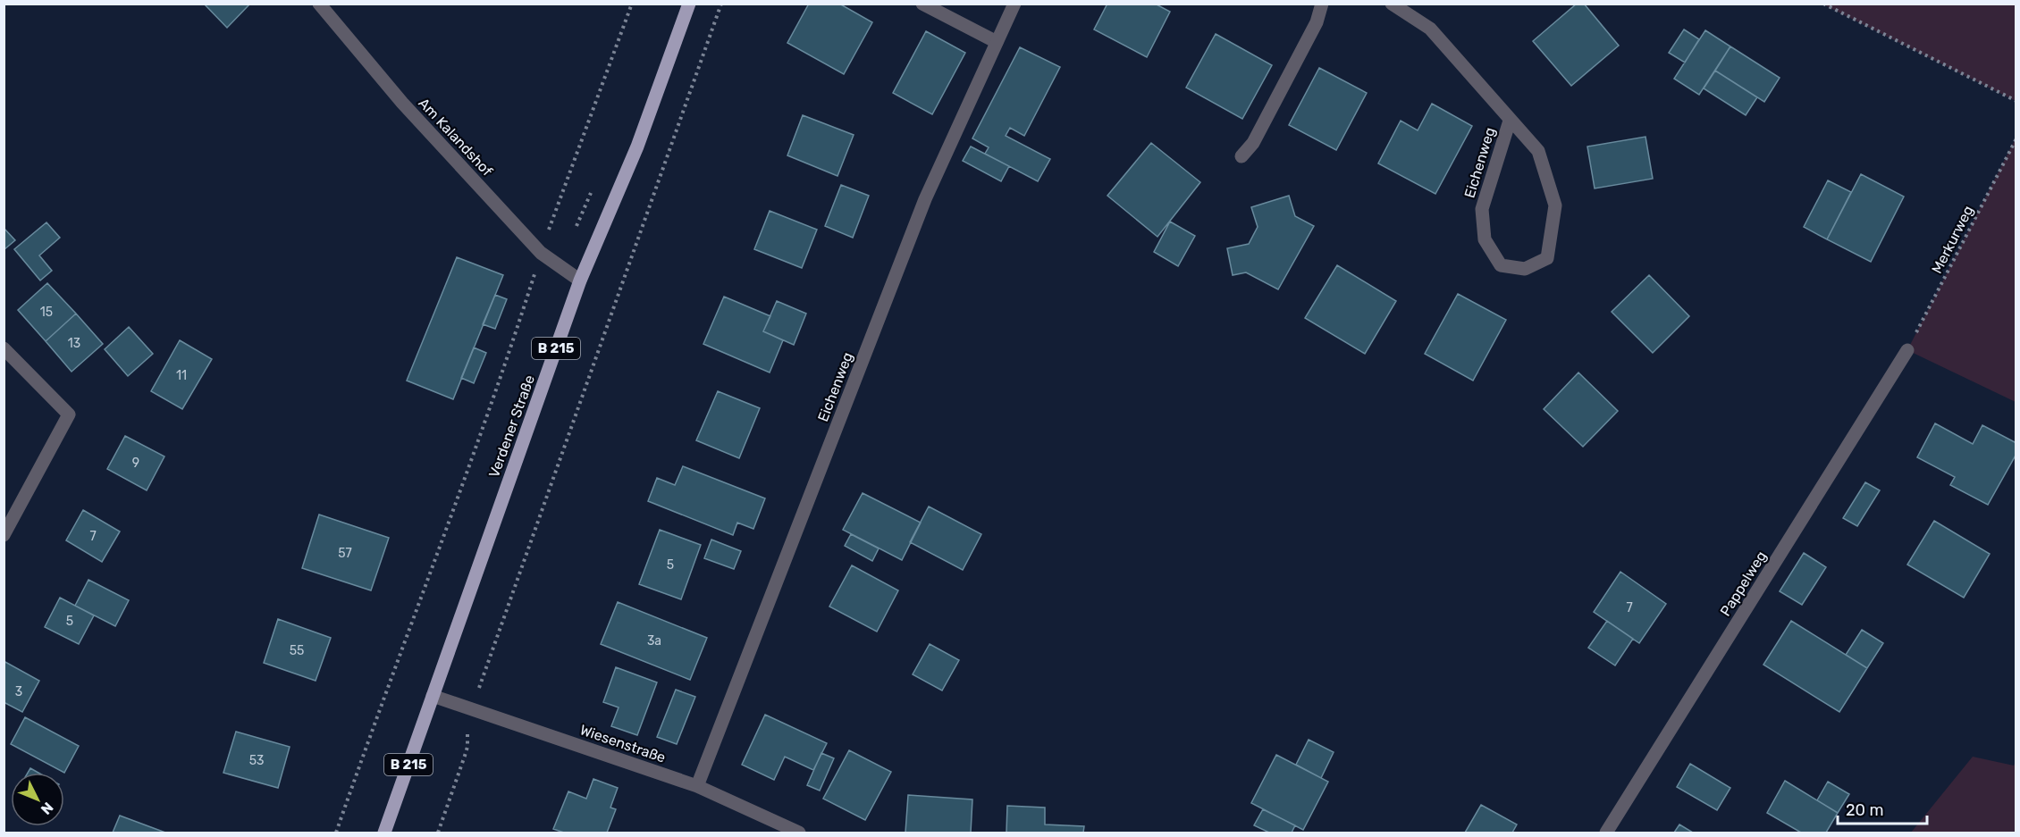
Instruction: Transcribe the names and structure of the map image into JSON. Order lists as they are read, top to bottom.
{
  "streets": {
    "main road": ["B 215", "Verdener Straße"],
    "street": [
      "Am Kalandshof",
      "Eichenweg",
      "Pappelweg",
      "Wiesenstraße"
    ],
    "path": ["Merkurweg"]
  },
  "crossings": [
    ["Am Kalandshof", "Verdener Straße"],
    ["Eichenweg", "Wiesenstraße"],
    ["Merkurweg", "Pappelweg"],
    ["Verdener Straße", "Wiesenstraße"]
  ],
  "house_numbers": [
    "15",
    "13",
    "11",
    "9",
    "7",
    "57",
    "5",
    "7",
    "5",
    "3a",
    "55",
    "3",
    "53"
  ],
  "scale_bar": "20 m",
  "north": "bottom right"
}
